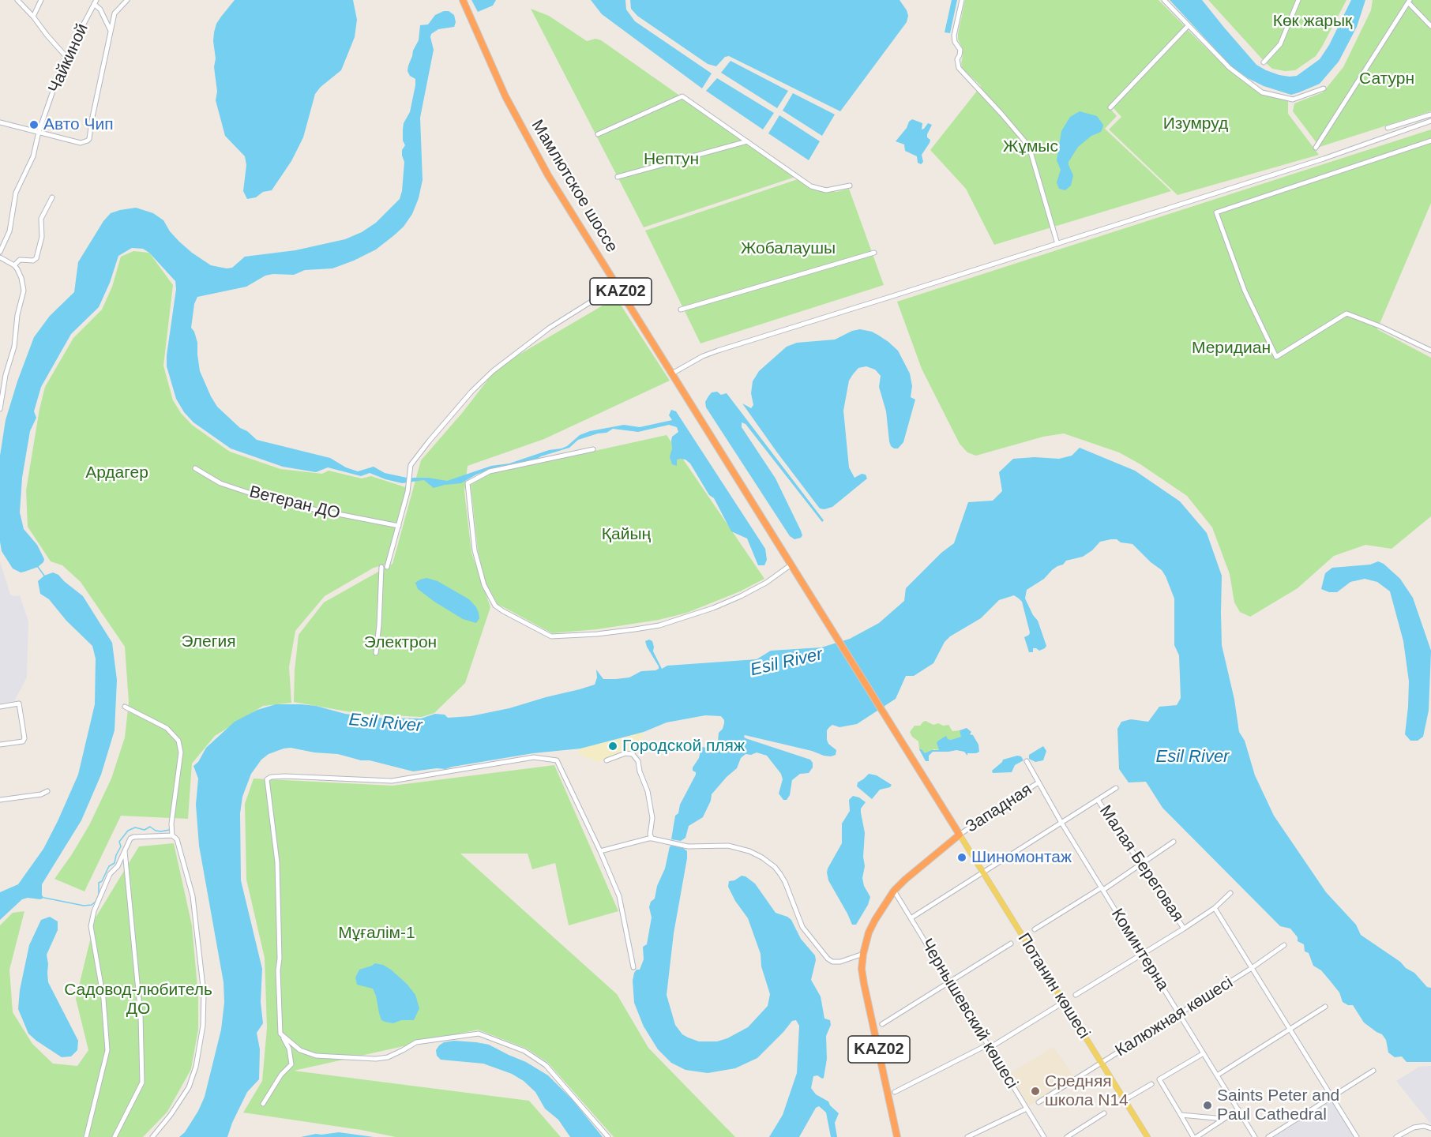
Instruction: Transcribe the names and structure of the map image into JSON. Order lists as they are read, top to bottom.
{
  "streets": {
    "highway": ["Мамлютское шоссе", "KAZ02"],
    "main road": ["Потанин көшесі"],
    "street": [
      "Чайкиной",
      "Ветеран ДО",
      "Западная",
      "Малая Береговая",
      "Коминтерна",
      "Чернышевский көшесі",
      "Калюжная көшесі"
    ]
  },
  "crossings": [
    ["Мамлютское шоссе", "KAZ02"],
    ["Мамлютское шоссе", "Западная"],
    ["Мамлютское шоссе", "Потанин көшесі"],
    ["KAZ02", "Западная"],
    ["KAZ02", "Потанин көшесі"],
    ["KAZ02", "Чернышевский көшесі"],
    ["Западная", "Коминтерна"],
    ["Западная", "Потанин көшесі"],
    ["Коминтерна", "Калюжная көшесі"],
    ["Потанин көшесі", "Калюжная көшесі"]
  ],
  "water": ["Esil River"],
  "parks": [
    "Көк жарық",
    "Сатурн",
    "Изумруд",
    "Жұмыс",
    "Нептун",
    "Жобалаушы",
    "Меридиан",
    "Ардагер",
    "Қайың",
    "Элегия",
    "Электрон",
    "Мұғалім-1",
    "Садовод-любитель ДО"
  ],
  "places": [
    "Авто Чип",
    "Городской пляж",
    "Шиномонтаж",
    "Средняя школа N14",
    "Saints Peter and Paul Cathedral"
  ]
}
